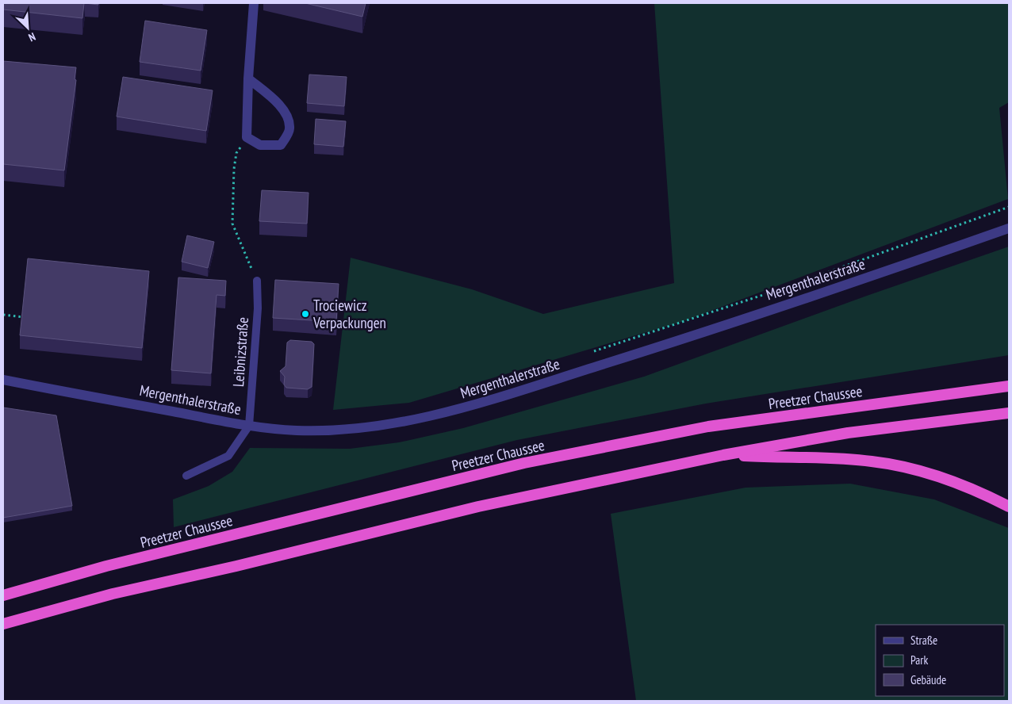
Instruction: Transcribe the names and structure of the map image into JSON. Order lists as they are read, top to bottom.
{
  "streets": {
    "highway": ["Preetzer Chaussee"],
    "street": ["Mergenthalerstraße"],
    "lane": ["Leibnizstraße"]
  },
  "crossings": [
    ["Mergenthalerstraße", "Leibnizstraße"]
  ],
  "places": ["Trociewicz Verpackungen"],
  "legend": ["Straße", "Park", "Gebäude"],
  "north": "bottom right"
}
